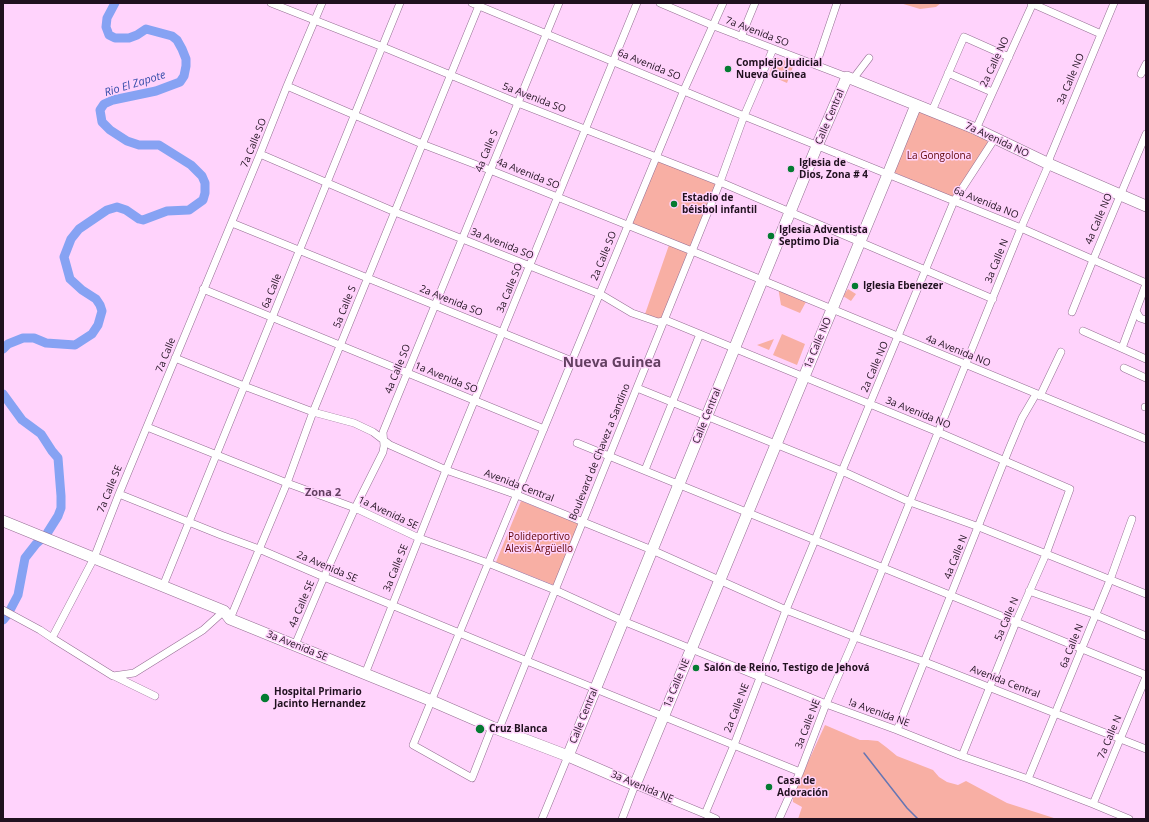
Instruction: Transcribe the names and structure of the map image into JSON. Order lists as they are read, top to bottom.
{
  "streets": {
    "highway": [
      "Calle Central",
      "7a Avenida NO",
      "1a Calle NO",
      "3a Avenida SE",
      "1a Calle NE",
      "3a Avenida NE"
    ],
    "street": [
      "7a Avenida SO",
      "2a Calle NO",
      "6a Avenida SO",
      "3a Calle NO",
      "5a Avenida SO",
      "7a Calle SO",
      "4a Calle S",
      "4a Avenida SO",
      "6a Avenida NO",
      "4a Calle NO",
      "3a Avenida SO",
      "2a Calle SO",
      "3a Calle N",
      "3a Calle SO",
      "6a Calle",
      "2a Avenida SO",
      "5a Calle S",
      "4a Avenida NO",
      "7a Calle",
      "4a Calle SO",
      "1a Avenida SO",
      "3a Avenida NO",
      "Boulevard de Chavez a Sandino",
      "Avenida Central",
      "7a Calle SE",
      "1a Avenida SE",
      "4a Calle N",
      "2a Avenida SE",
      "3a Calle SE",
      "4a Calle SE",
      "5a Calle N",
      "6a Calle N",
      "2a Calle NE",
      "!a Avenida NE",
      "3a Calle NE",
      "7a Calle N"
    ]
  },
  "crossings": [
    ["7a Avenida SO", "Calle Central"],
    ["7a Avenida SO", "7a Avenida NO"],
    ["7a Avenida SO", "2a Calle SO"],
    ["7a Avenida SO", "Boulevard de Chavez a Sandino"],
    ["2a Calle NO", "5a Avenida SO"],
    ["2a Calle NO", "7a Avenida NO"],
    ["2a Calle NO", "6a Avenida NO"],
    ["2a Calle NO", "4a Avenida NO"],
    ["2a Calle NO", "3a Avenida NO"],
    ["2a Calle NO", "Avenida Central"],
    ["2a Calle NO", "2a Calle NE"],
    ["6a Avenida SO", "Calle Central"],
    ["6a Avenida SO", "4a Calle S"],
    ["6a Avenida SO", "6a Avenida NO"],
    ["6a Avenida SO", "2a Calle SO"],
    ["6a Avenida SO", "3a Calle SO"],
    ["6a Avenida SO", "5a Calle S"],
    ["6a Avenida SO", "Boulevard de Chavez a Sandino"],
    ["3a Calle NO", "7a Avenida NO"],
    ["3a Calle NO", "3a Calle N"],
    ["5a Avenida SO", "Calle Central"],
    ["5a Avenida SO", "7a Calle SO"],
    ["5a Avenida SO", "4a Calle S"],
    ["5a Avenida SO", "2a Calle SO"],
    ["5a Avenida SO", "3a Calle N"],
    ["5a Avenida SO", "3a Calle SO"],
    ["5a Avenida SO", "6a Calle"],
    ["5a Avenida SO", "5a Calle S"],
    ["5a Avenida SO", "1a Calle NO"],
    ["5a Avenida SO", "Boulevard de Chavez a Sandino"],
    ["Calle Central", "7a Avenida NO"],
    ["Calle Central", "4a Avenida SO"],
    ["Calle Central", "6a Avenida NO"],
    ["Calle Central", "3a Avenida SO"],
    ["Calle Central", "4a Avenida NO"],
    ["Calle Central", "3a Avenida NO"],
    ["Calle Central", "Avenida Central"],
    ["Calle Central", "1a Avenida SE"],
    ["Calle Central", "2a Avenida SE"],
    ["Calle Central", "3a Avenida SE"],
    ["Calle Central", "!a Avenida NE"],
    ["Calle Central", "3a Avenida NE"],
    ["7a Avenida NO", "4a Calle NO"],
    ["7a Avenida NO", "3a Calle N"],
    ["7a Avenida NO", "1a Calle NO"],
    ["7a Calle SO", "4a Avenida SO"],
    ["7a Calle SO", "3a Avenida SO"],
    ["7a Calle SO", "2a Avenida SO"],
    ["7a Calle SO", "7a Calle"],
    ["7a Calle SO", "1a Avenida SO"],
    ["4a Calle S", "4a Avenida SO"],
    ["4a Calle S", "3a Avenida SO"],
    ["4a Calle S", "2a Avenida SO"],
    ["4a Calle S", "4a Calle SO"],
    ["4a Avenida SO", "2a Calle SO"],
    ["4a Avenida SO", "3a Calle SO"],
    ["4a Avenida SO", "6a Calle"],
    ["4a Avenida SO", "5a Calle S"],
    ["4a Avenida SO", "4a Avenida NO"],
    ["4a Avenida SO", "Boulevard de Chavez a Sandino"],
    ["6a Avenida NO", "4a Calle NO"],
    ["6a Avenida NO", "3a Calle N"],
    ["6a Avenida NO", "1a Calle NO"],
    ["3a Avenida SO", "2a Calle SO"],
    ["3a Avenida SO", "3a Calle SO"],
    ["3a Avenida SO", "6a Calle"],
    ["3a Avenida SO", "5a Calle S"],
    ["3a Avenida SO", "3a Avenida NO"],
    ["3a Avenida SO", "Boulevard de Chavez a Sandino"],
    ["2a Calle SO", "2a Avenida SO"],
    ["2a Calle SO", "1a Avenida SO"],
    ["2a Calle SO", "Boulevard de Chavez a Sandino"],
    ["2a Calle SO", "Avenida Central"],
    ["2a Calle SO", "1a Avenida SE"],
    ["2a Calle SO", "2a Avenida SE"],
    ["2a Calle SO", "3a Avenida SE"],
    ["3a Calle N", "4a Avenida NO"],
    ["3a Calle N", "3a Avenida NO"],
    ["3a Calle N", "3a Calle NE"],
    ["3a Calle SO", "2a Avenida SO"],
    ["3a Calle SO", "1a Avenida SO"],
    ["3a Calle SO", "Avenida Central"],
    ["3a Calle SO", "3a Calle SE"],
    ["6a Calle", "2a Avenida SO"],
    ["6a Calle", "1a Avenida SO"],
    ["6a Calle", "Avenida Central"],
    ["6a Calle", "1a Avenida SE"],
    ["6a Calle", "2a Avenida SE"],
    ["6a Calle", "3a Avenida SE"],
    ["2a Avenida SO", "5a Calle S"],
    ["2a Avenida SO", "4a Calle SO"],
    ["5a Calle S", "1a Avenida SO"],
    ["5a Calle S", "Avenida Central"],
    ["5a Calle S", "1a Avenida SE"],
    ["5a Calle S", "2a Avenida SE"],
    ["5a Calle S", "3a Avenida SE"],
    ["1a Calle NO", "4a Avenida NO"],
    ["1a Calle NO", "3a Avenida NO"],
    ["1a Calle NO", "Avenida Central"],
    ["1a Calle NO", "1a Calle NE"],
    ["4a Avenida NO", "4a Calle N"],
    ["7a Calle", "1a Avenida SO"],
    ["7a Calle", "Avenida Central"],
    ["7a Calle", "7a Calle SE"],
    ["7a Calle", "1a Avenida SE"],
    ["4a Calle SO", "1a Avenida SO"],
    ["4a Calle SO", "Avenida Central"],
    ["4a Calle SO", "4a Calle SE"],
    ["3a Avenida NO", "4a Calle N"],
    ["3a Avenida NO", "5a Calle N"],
    ["Boulevard de Chavez a Sandino", "Avenida Central"],
    ["Boulevard de Chavez a Sandino", "1a Avenida SE"],
    ["Boulevard de Chavez a Sandino", "2a Avenida SE"],
    ["Boulevard de Chavez a Sandino", "3a Avenida SE"],
    ["Avenida Central", "4a Calle N"],
    ["Avenida Central", "3a Calle SE"],
    ["Avenida Central", "4a Calle SE"],
    ["Avenida Central", "5a Calle N"],
    ["Avenida Central", "6a Calle N"],
    ["Avenida Central", "1a Calle NE"],
    ["Avenida Central", "2a Calle NE"],
    ["Avenida Central", "3a Calle NE"],
    ["Avenida Central", "7a Calle N"],
    ["7a Calle SE", "1a Avenida SE"],
    ["7a Calle SE", "2a Avenida SE"],
    ["7a Calle SE", "3a Avenida SE"],
    ["1a Avenida SE", "3a Calle SE"],
    ["1a Avenida SE", "4a Calle SE"],
    ["1a Avenida SE", "!a Avenida NE"],
    ["4a Calle N", "!a Avenida NE"],
    ["2a Avenida SE", "3a Calle SE"],
    ["2a Avenida SE", "4a Calle SE"],
    ["2a Avenida SE", "1a Calle NE"],
    ["2a Avenida SE", "2a Calle NE"],
    ["2a Avenida SE", "3a Calle NE"],
    ["3a Calle SE", "3a Avenida SE"],
    ["4a Calle SE", "3a Avenida SE"],
    ["5a Calle N", "!a Avenida NE"],
    ["3a Avenida SE", "3a Avenida NE"],
    ["6a Calle N", "!a Avenida NE"],
    ["1a Calle NE", "!a Avenida NE"],
    ["1a Calle NE", "3a Avenida NE"],
    ["2a Calle NE", "!a Avenida NE"],
    ["2a Calle NE", "3a Avenida NE"],
    ["!a Avenida NE", "3a Calle NE"],
    ["!a Avenida NE", "7a Calle N"]
  ],
  "districts": ["Nueva Guinea", "Zona 2"],
  "water": ["Rio El Zapote"],
  "parks": ["La Gongolona", "Polideportivo Alexis Argüello"],
  "places": [
    "Complejo Judicial Nueva Guinea",
    "Iglesia de Dios, Zona # 4",
    "Estadio de béisbol infantil",
    "Iglesia Adventista Septimo Dia",
    "Iglesia Ebenezer",
    "Salón de Reino, Testigo de Jehová",
    "Hospital Primario Jacinto Hernandez",
    "Cruz Blanca",
    "Casa de Adoración"
  ]
}
